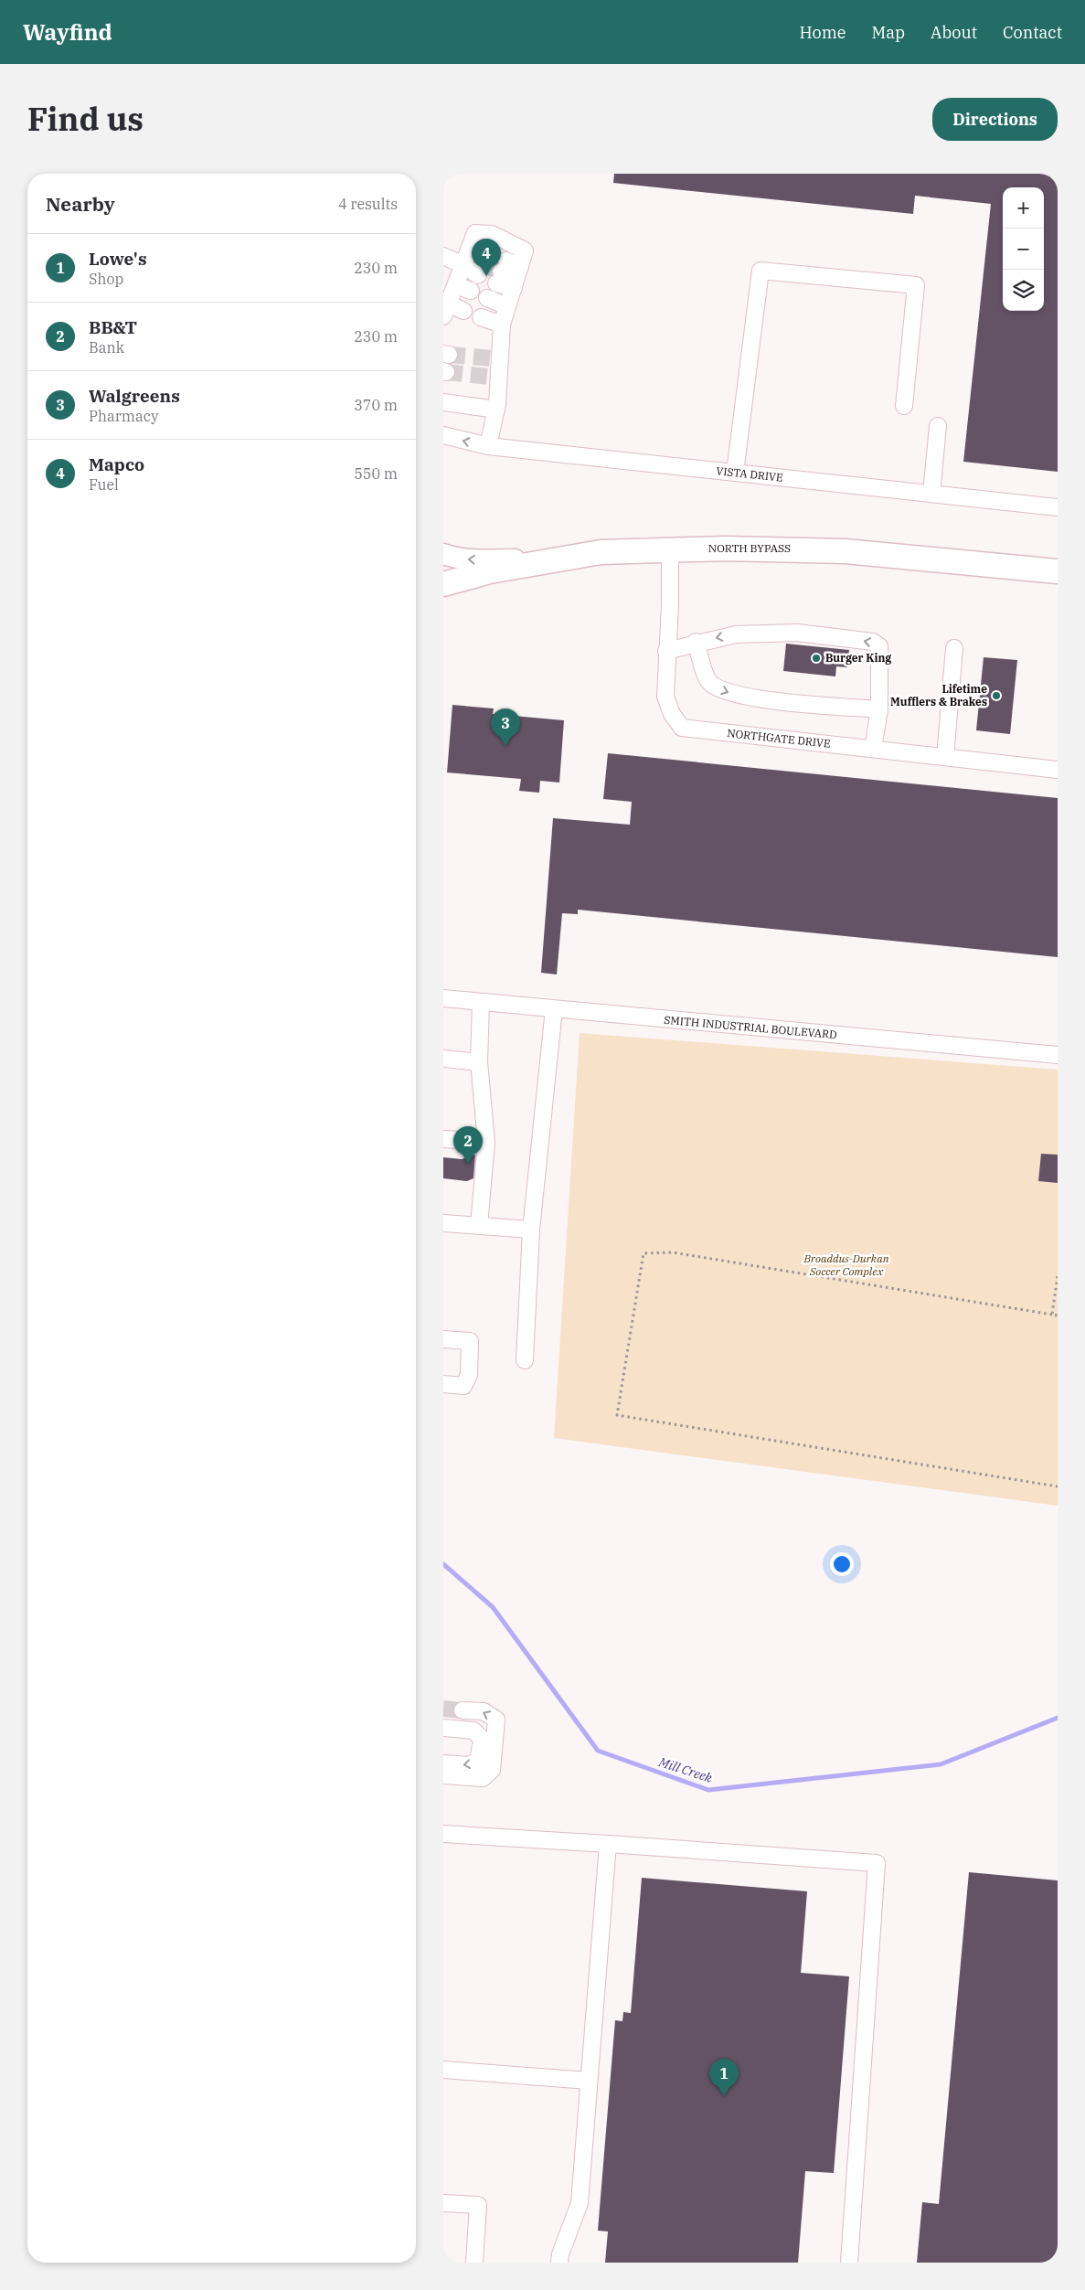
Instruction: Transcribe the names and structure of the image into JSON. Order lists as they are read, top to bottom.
{
  "streets": {
    "highway": ["NORTH BYPASS"],
    "street": ["VISTA DRIVE", "NORTHGATE DRIVE", "SMITH INDUSTRIAL BOULEVARD"]
  },
  "crossings": [
    ["NORTH BYPASS", "NORTHGATE DRIVE"]
  ],
  "water": ["Mill Creek"],
  "parks": ["Broaddus-Durkan Soccer Complex"],
  "places": ["Burger King", "Lifetime Mufflers & Brakes"],
  "page": {
    "header": "Wayfind",
    "nav": [
      "Home",
      "Map",
      "About",
      "Contact"
    ],
    "title": "Find us",
    "buttons": "Directions",
    "heading": ["Nearby", "4 results"],
    "map_buttons": ["+", "−"],
    "list": [
      {
        "mark": "1",
        "name": "Lowe's",
        "note": "Shop",
        "value": "230 m"
      },
      {
        "mark": "2",
        "name": "BB&T",
        "note": "Bank",
        "value": "230 m"
      },
      {
        "mark": "3",
        "name": "Walgreens",
        "note": "Pharmacy",
        "value": "370 m"
      },
      {
        "mark": "4",
        "name": "Mapco",
        "note": "Fuel",
        "value": "550 m"
      }
    ],
    "pins": [
      "4",
      "3",
      "2",
      "1"
    ]
  }
}
